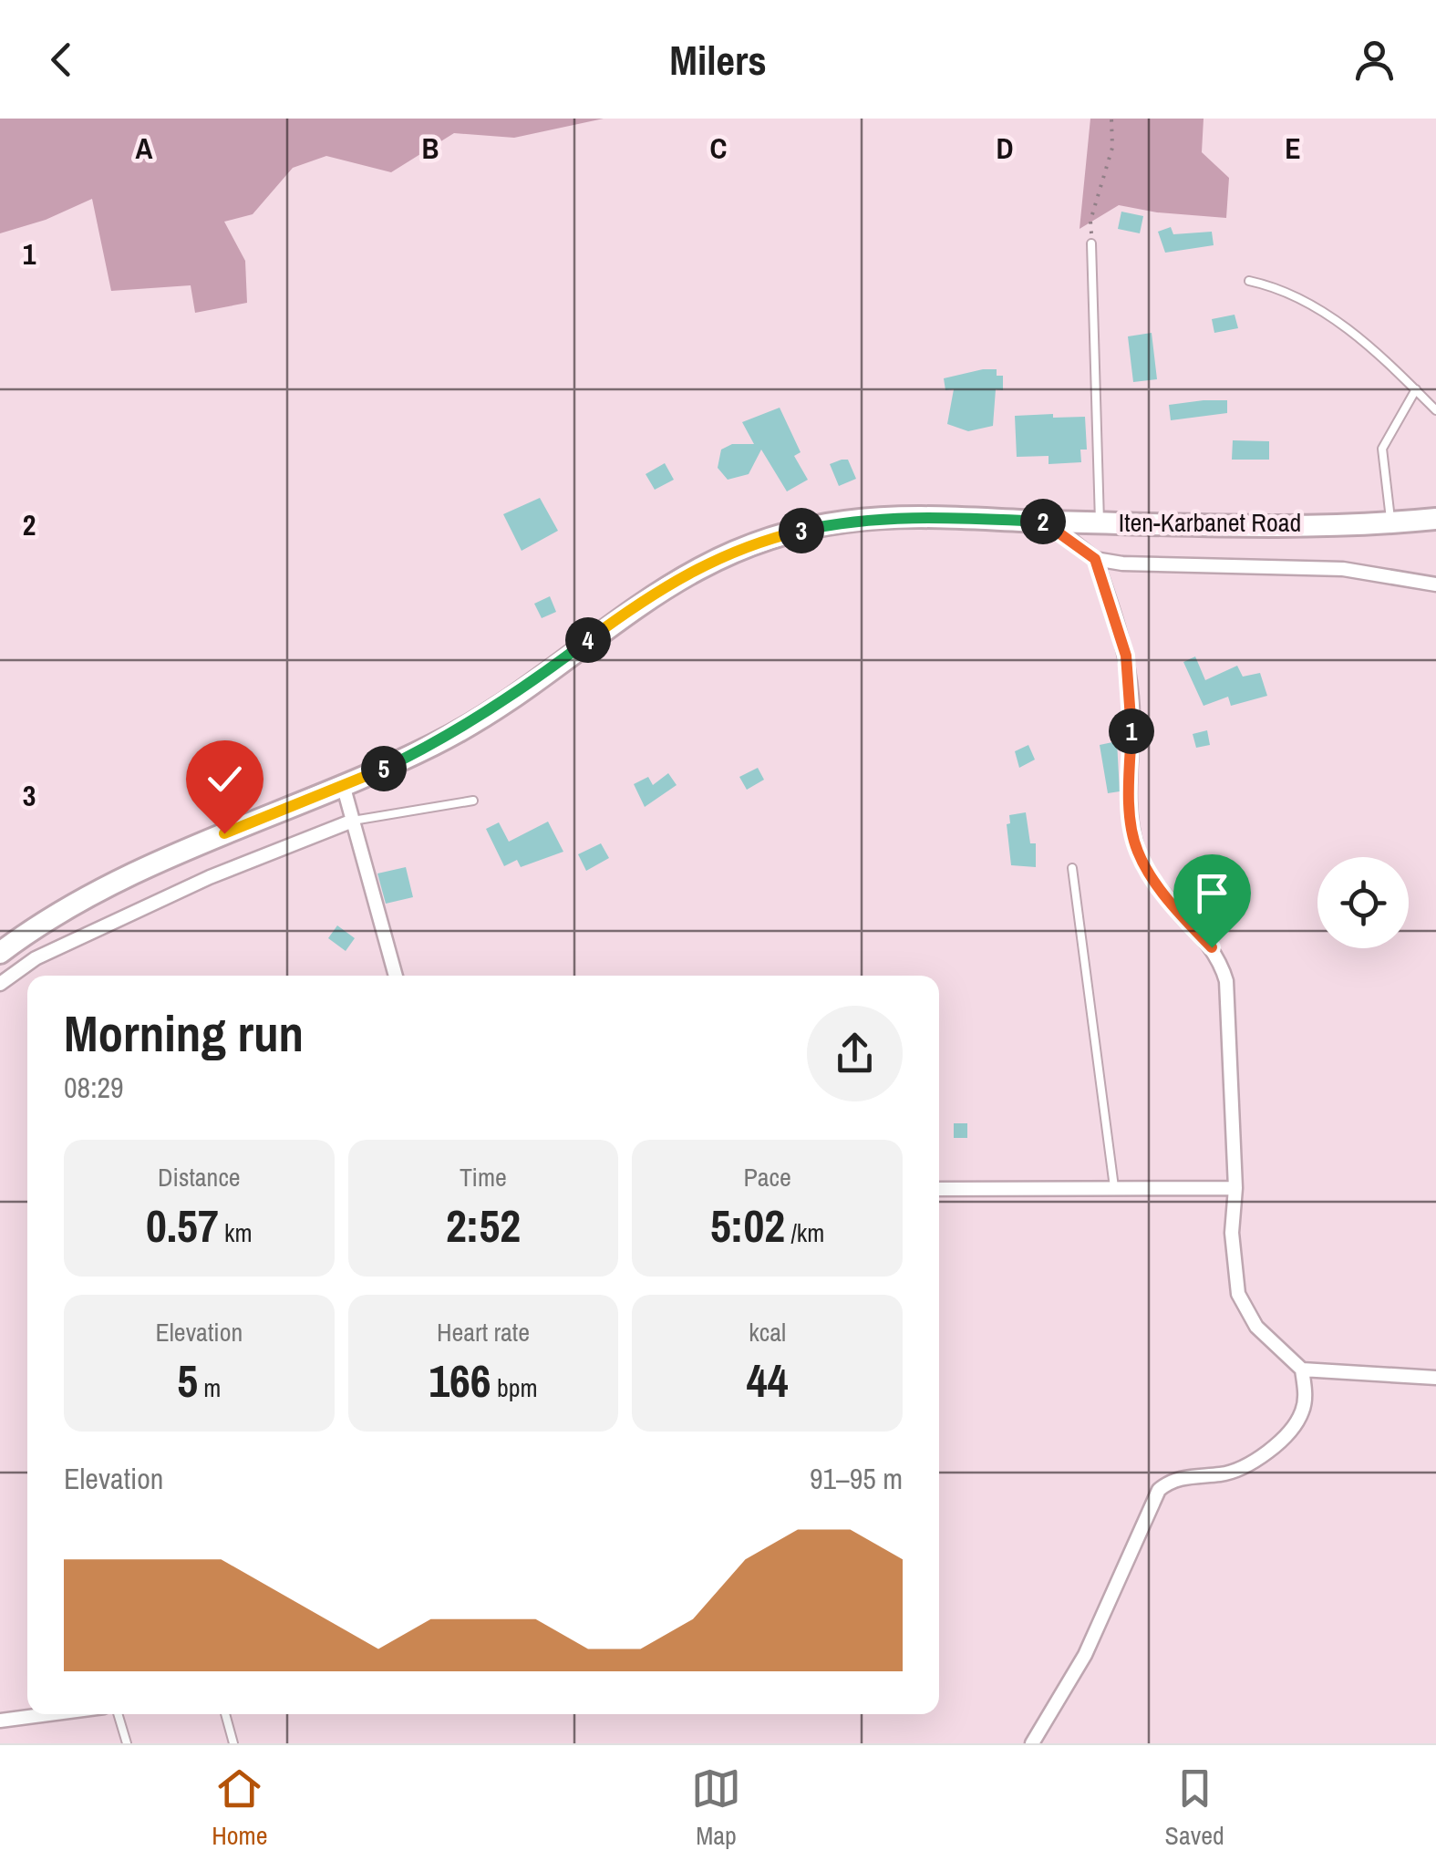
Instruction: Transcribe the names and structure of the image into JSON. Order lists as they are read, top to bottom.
{
  "streets": {
    "main road": ["Iten-Karbanet Road"]
  },
  "page": {
    "header": "Milers",
    "pins": [
      "2",
      "3",
      "4",
      "1",
      "5"
    ],
    "heading": ["Morning run", "08:29"],
    "stats": [
      ["Distance", "0.57 km"],
      ["Time", "2:52"],
      ["Pace", "5:02 /km"],
      ["Elevation", "5 m"],
      ["Heart rate", "166 bpm"],
      ["kcal", "44"]
    ],
    "chart": ["Elevation", "91–95 m"],
    "tabs": ["Home", "Map", "Saved"]
  },
  "grid": {
    "columns": [
      "A",
      "B",
      "C",
      "D",
      "E"
    ],
    "rows": ["1", "2", "3"]
  }
}
